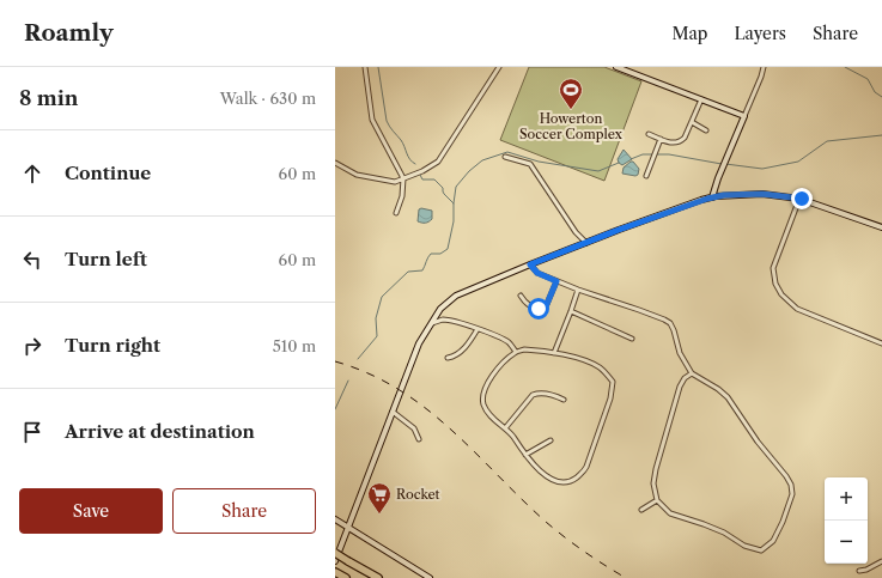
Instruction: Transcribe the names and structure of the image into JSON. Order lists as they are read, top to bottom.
{
  "places": {
    "sports": ["Howerton Soccer Complex"],
    "supermarket": ["Rocket"]
  },
  "page": {
    "header": "Roamly",
    "nav": ["Map", "Layers", "Share"],
    "heading": ["8 min", "Walk · 630 m"],
    "list": [
      ["Continue", "60 m"],
      ["Turn left", "60 m"],
      ["Turn right", "510 m"],
      "Arrive at destination"
    ],
    "buttons": ["Save", "Share"],
    "map_buttons": ["+", "−"]
  }
}
